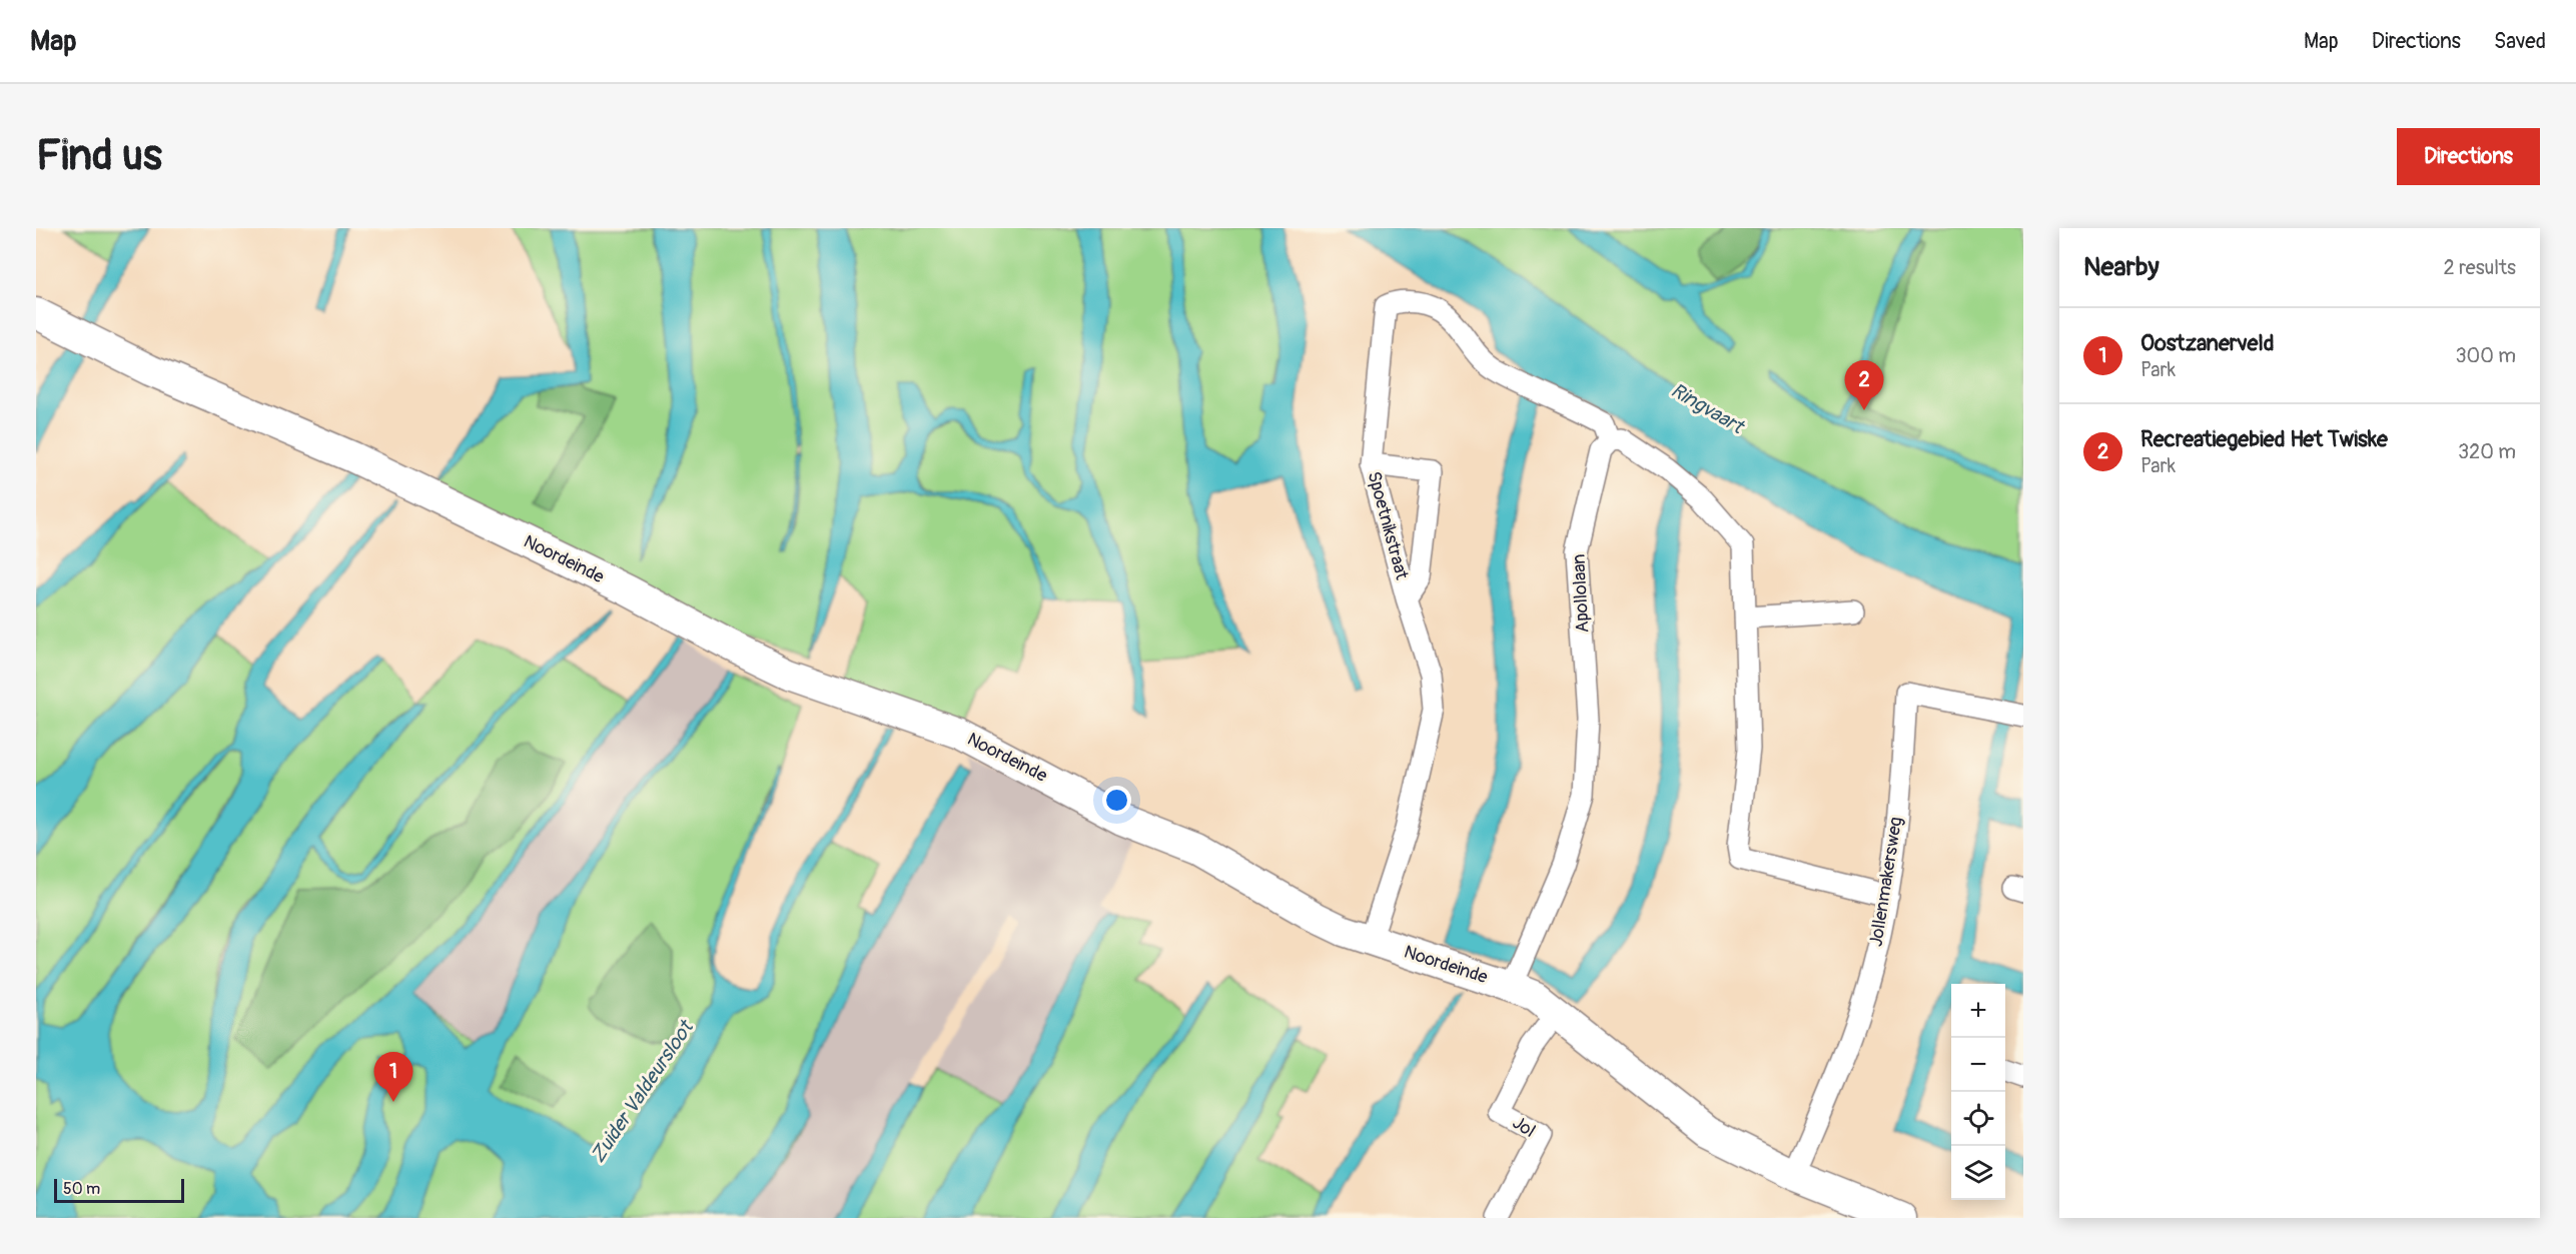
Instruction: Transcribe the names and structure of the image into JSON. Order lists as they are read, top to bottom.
{
  "streets": {
    "street": [
      "Spoetnikstraat",
      "Noordeinde",
      "Apollolaan",
      "Jollenmakersweg",
      "Jol"
    ]
  },
  "crossings": [
    ["Spoetnikstraat", "Noordeinde"],
    ["Spoetnikstraat", "Apollolaan"],
    ["Noordeinde", "Apollolaan"],
    ["Noordeinde", "Jollenmakersweg"],
    ["Noordeinde", "Jol"]
  ],
  "water": ["Ringvaart", "Zuider Valdeursloot"],
  "scale_bar": "50 m",
  "page": {
    "header": "Map",
    "nav": ["Map", "Directions", "Saved"],
    "buttons": "Directions",
    "title": "Find us",
    "heading": ["Nearby", "2 results"],
    "list": [
      {
        "mark": "1",
        "name": "Oostzanerveld",
        "note": "Park",
        "value": "300 m"
      },
      {
        "mark": "2",
        "name": "Recreatiegebied Het Twiske",
        "note": "Park",
        "value": "320 m"
      }
    ],
    "pins": ["2", "1"],
    "map_buttons": ["+", "−"],
    "scale": "50 m"
  }
}
